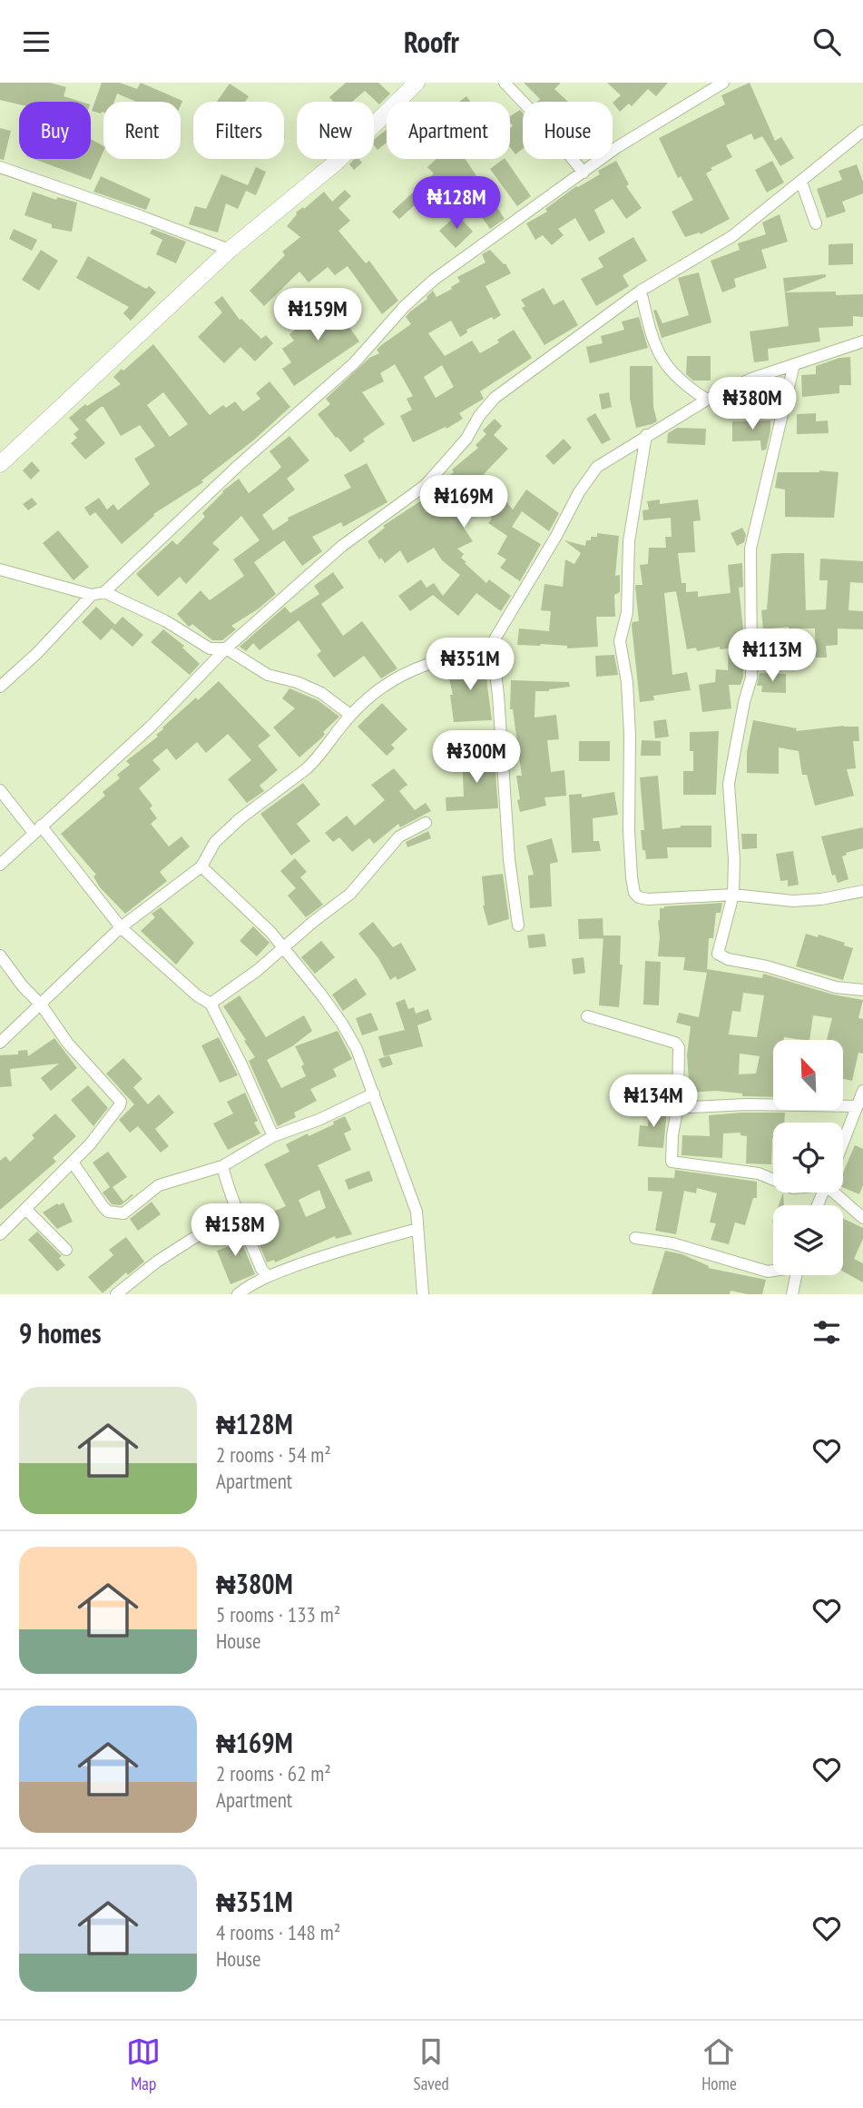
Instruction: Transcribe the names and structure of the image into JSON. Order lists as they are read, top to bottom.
{
  "north": "top left",
  "page": {
    "header": "Roofr",
    "chip": [
      "Buy",
      "Rent",
      "Filters",
      "New",
      "Apartment",
      "House"
    ],
    "price": [
      "₦128M",
      "₦159M",
      "₦380M",
      "₦169M",
      "₦113M",
      "₦351M",
      "₦300M",
      "₦134M",
      "₦158M"
    ],
    "heading": "9 homes",
    "list": [
      {
        "name": "₦128M",
        "note": "2 rooms · 54 m² · Apartment"
      },
      {
        "name": "₦380M",
        "note": "5 rooms · 133 m² · House"
      },
      {
        "name": "₦169M",
        "note": "2 rooms · 62 m² · Apartment"
      },
      {
        "name": "₦351M",
        "note": "4 rooms · 148 m² · House"
      }
    ],
    "tabs": ["Map", "Saved", "Home"]
  }
}
